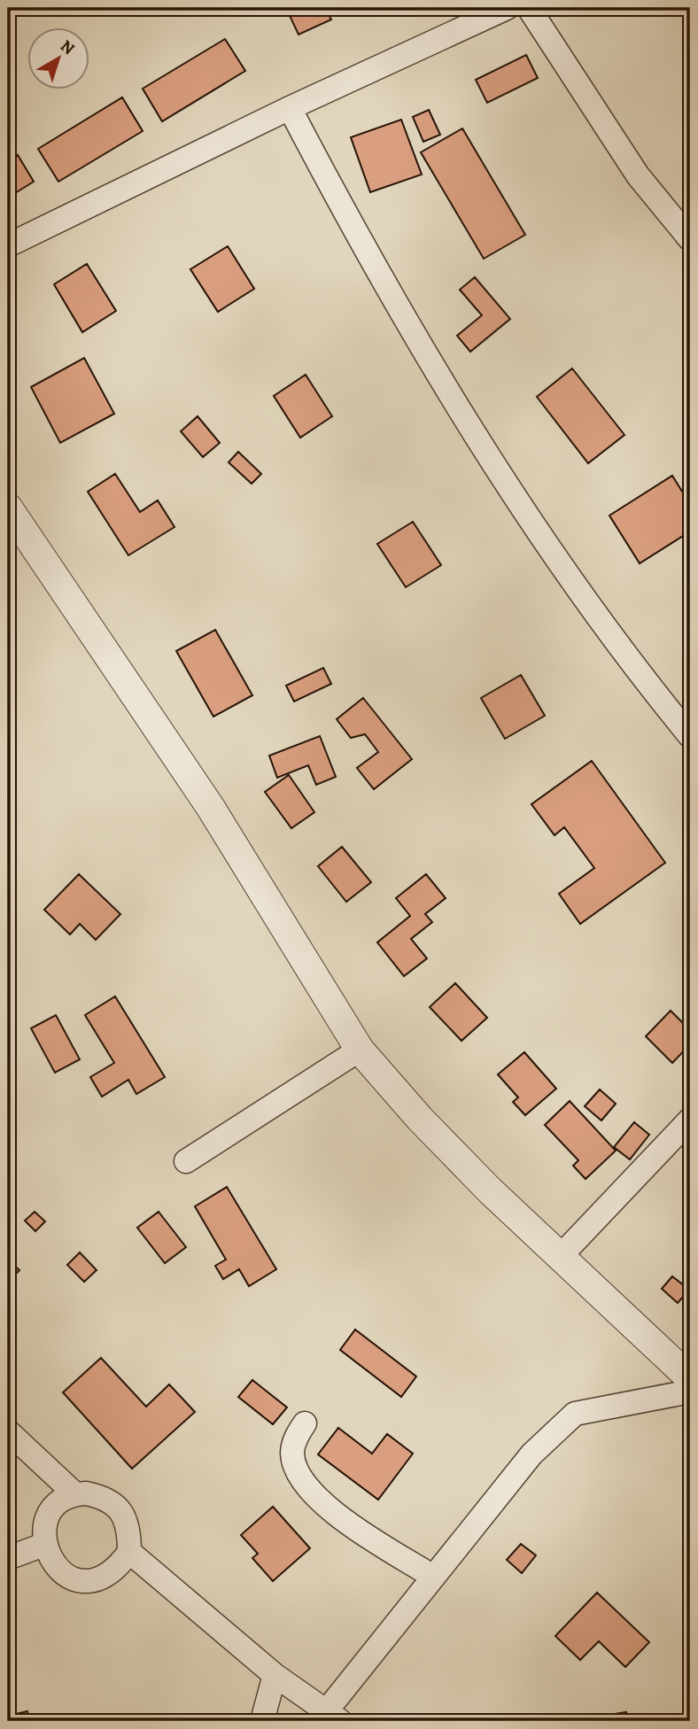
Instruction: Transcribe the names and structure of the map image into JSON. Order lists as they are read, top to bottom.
{
  "north": "top right"
}
